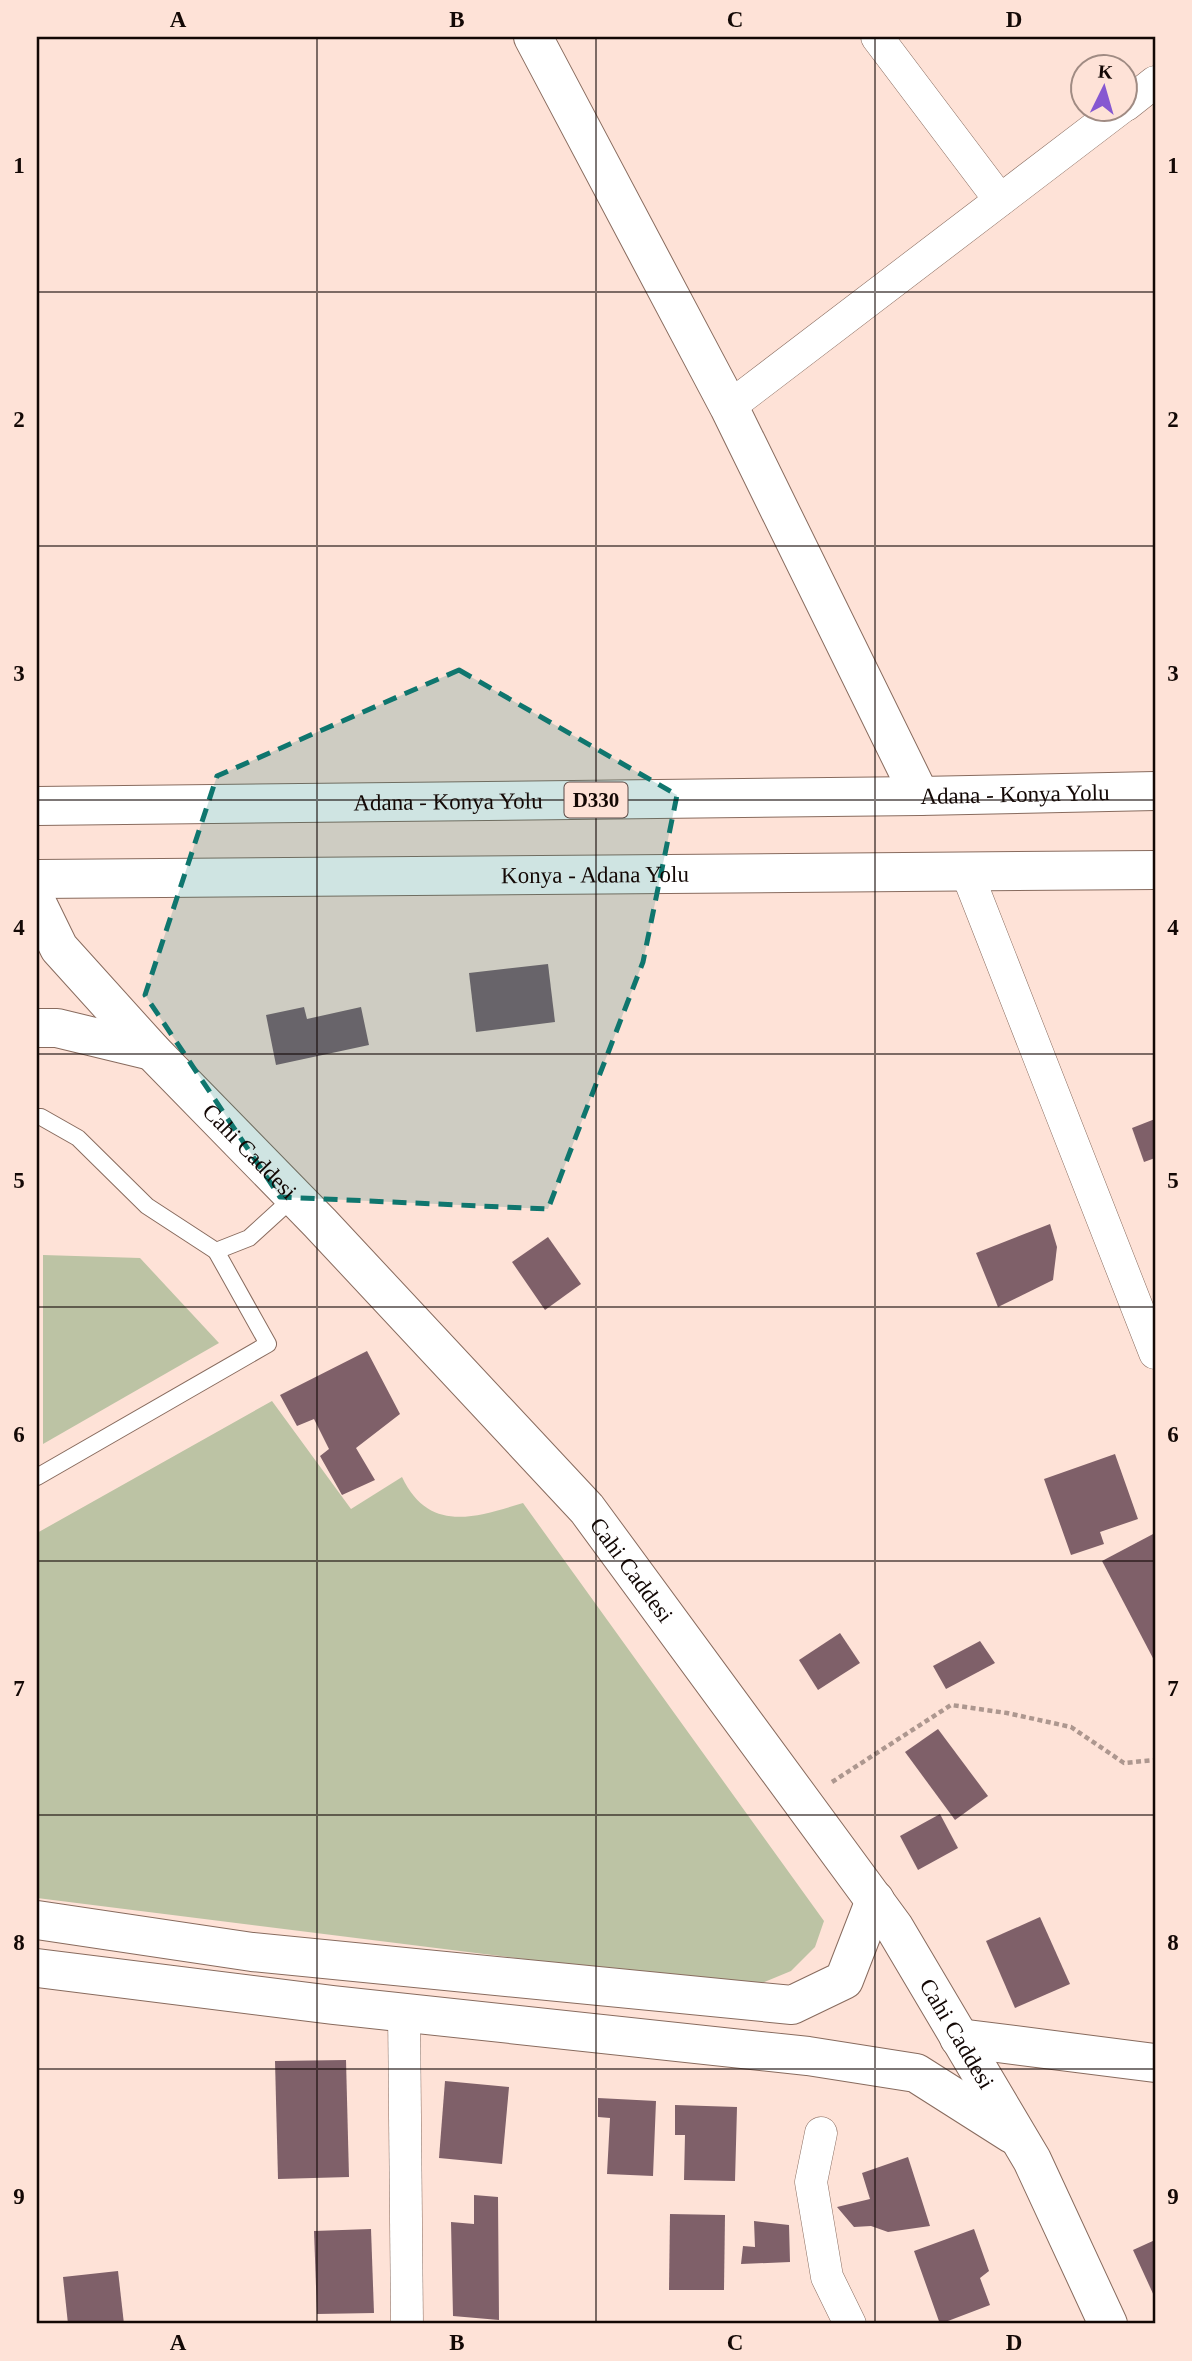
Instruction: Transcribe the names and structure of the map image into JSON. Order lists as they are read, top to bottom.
{
  "streets": {
    "main road": [
      "Adana - Konya Yolu",
      "D330",
      "Konya - Adana Yolu",
      "Cahi Caddesi"
    ]
  },
  "north": "top",
  "grid": {
    "columns": [
      "A",
      "B",
      "C",
      "D"
    ],
    "rows": [
      "1",
      "2",
      "3",
      "4",
      "5",
      "6",
      "7",
      "8",
      "9"
    ]
  }
}
